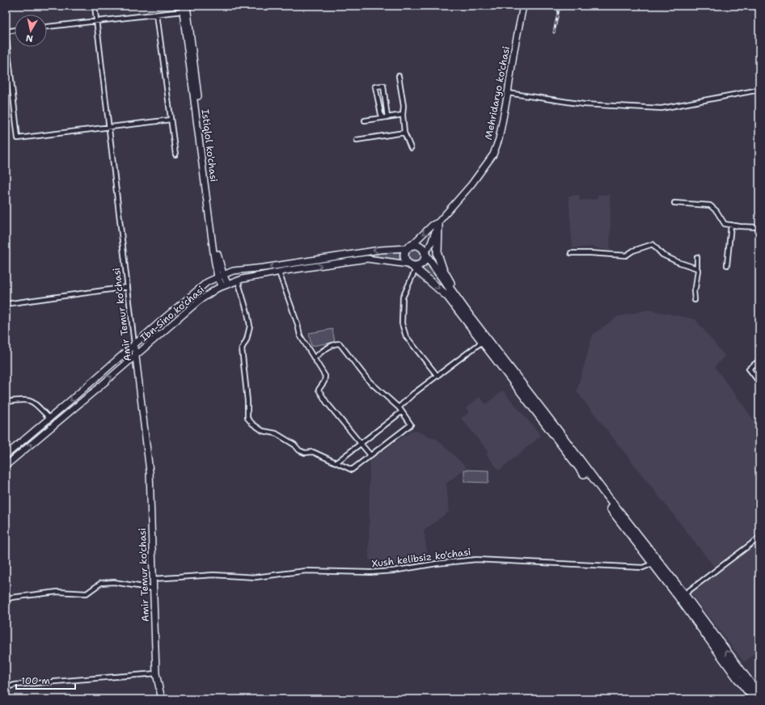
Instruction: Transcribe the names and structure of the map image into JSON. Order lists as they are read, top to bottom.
{
  "streets": {
    "main road": [
      "Мehridaryo ko'chasi",
      "Istiqlol ko'chasi",
      "Ibn-Sino ko'chasi",
      "Amir Temur ko'chasi"
    ],
    "street": ["Xush kelibsiz ko'chasi"]
  },
  "crossings": [
    ["Istiqlol ko'chasi", "Ibn-Sino ko'chasi"],
    ["Ibn-Sino ko'chasi", "Amir Temur ko'chasi"],
    ["Amir Temur ko'chasi", "Xush kelibsiz ko'chasi"]
  ],
  "scale_bar": "100 m",
  "north": "bottom"
}
